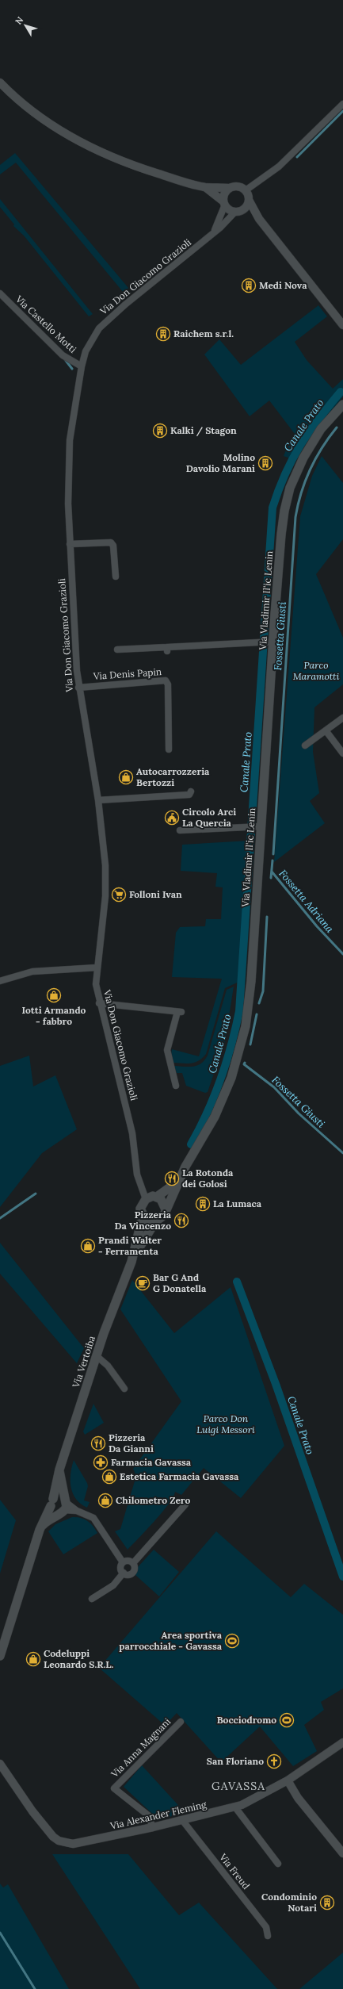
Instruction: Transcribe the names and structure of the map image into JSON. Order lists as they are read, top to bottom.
{
  "streets": {
    "main road": ["Via Vladimir Il'ic Lenin", "Via Vertoiba"],
    "street": [
      "Via Don Giacomo Grazioli",
      "Via Castello Motti",
      "Via Denis Papin",
      "Via Anna Magnani",
      "Via Alexander Fleming",
      "Via Freud"
    ]
  },
  "crossings": [
    ["Via Don Giacomo Grazioli", "Via Castello Motti"],
    ["Via Don Giacomo Grazioli", "Via Vladimir Il'ic Lenin"],
    ["Via Don Giacomo Grazioli", "Via Denis Papin"],
    ["Via Vladimir Il'ic Lenin", "Via Vertoiba"],
    ["Via Anna Magnani", "Via Alexander Fleming"],
    ["Via Alexander Fleming", "Via Freud"]
  ],
  "districts": ["GAVASSA"],
  "water": ["Canale Prato", "Fossetta Giusti", "Fossetta Adriana"],
  "parks": ["Parco Maramotti", "Parco Don Luigi Messori"],
  "places": {
    "building": [
      "Medi Nova",
      "Raichem s.r.l.",
      "Kalki / Stagon",
      "Molino Davolio Marani",
      "La Lumaca",
      "Condominio Notari"
    ],
    "shop": [
      "Autocarrozzeria Bertozzi",
      "Iotti Armando - fabbro",
      "Prandi Walter - Ferramenta",
      "Estetica Farmacia Gavassa",
      "Chilometro Zero",
      "Codeluppi Leonardo S.R.L."
    ],
    "public building": ["Circolo Arci La Quercia"],
    "supermarket": ["Folloni Ivan"],
    "restaurant": ["La Rotonda dei Golosi", "Pizzeria Da Vincenzo", "Pizzeria Da Gianni"],
    "cafe": ["Bar G And G Donatella"],
    "pharmacy": ["Farmacia Gavassa"],
    "sports": ["Area sportiva parrocchiale - Gavassa", "Bocciodromo"],
    "church": ["San Floriano"]
  },
  "north": "top left"
}
